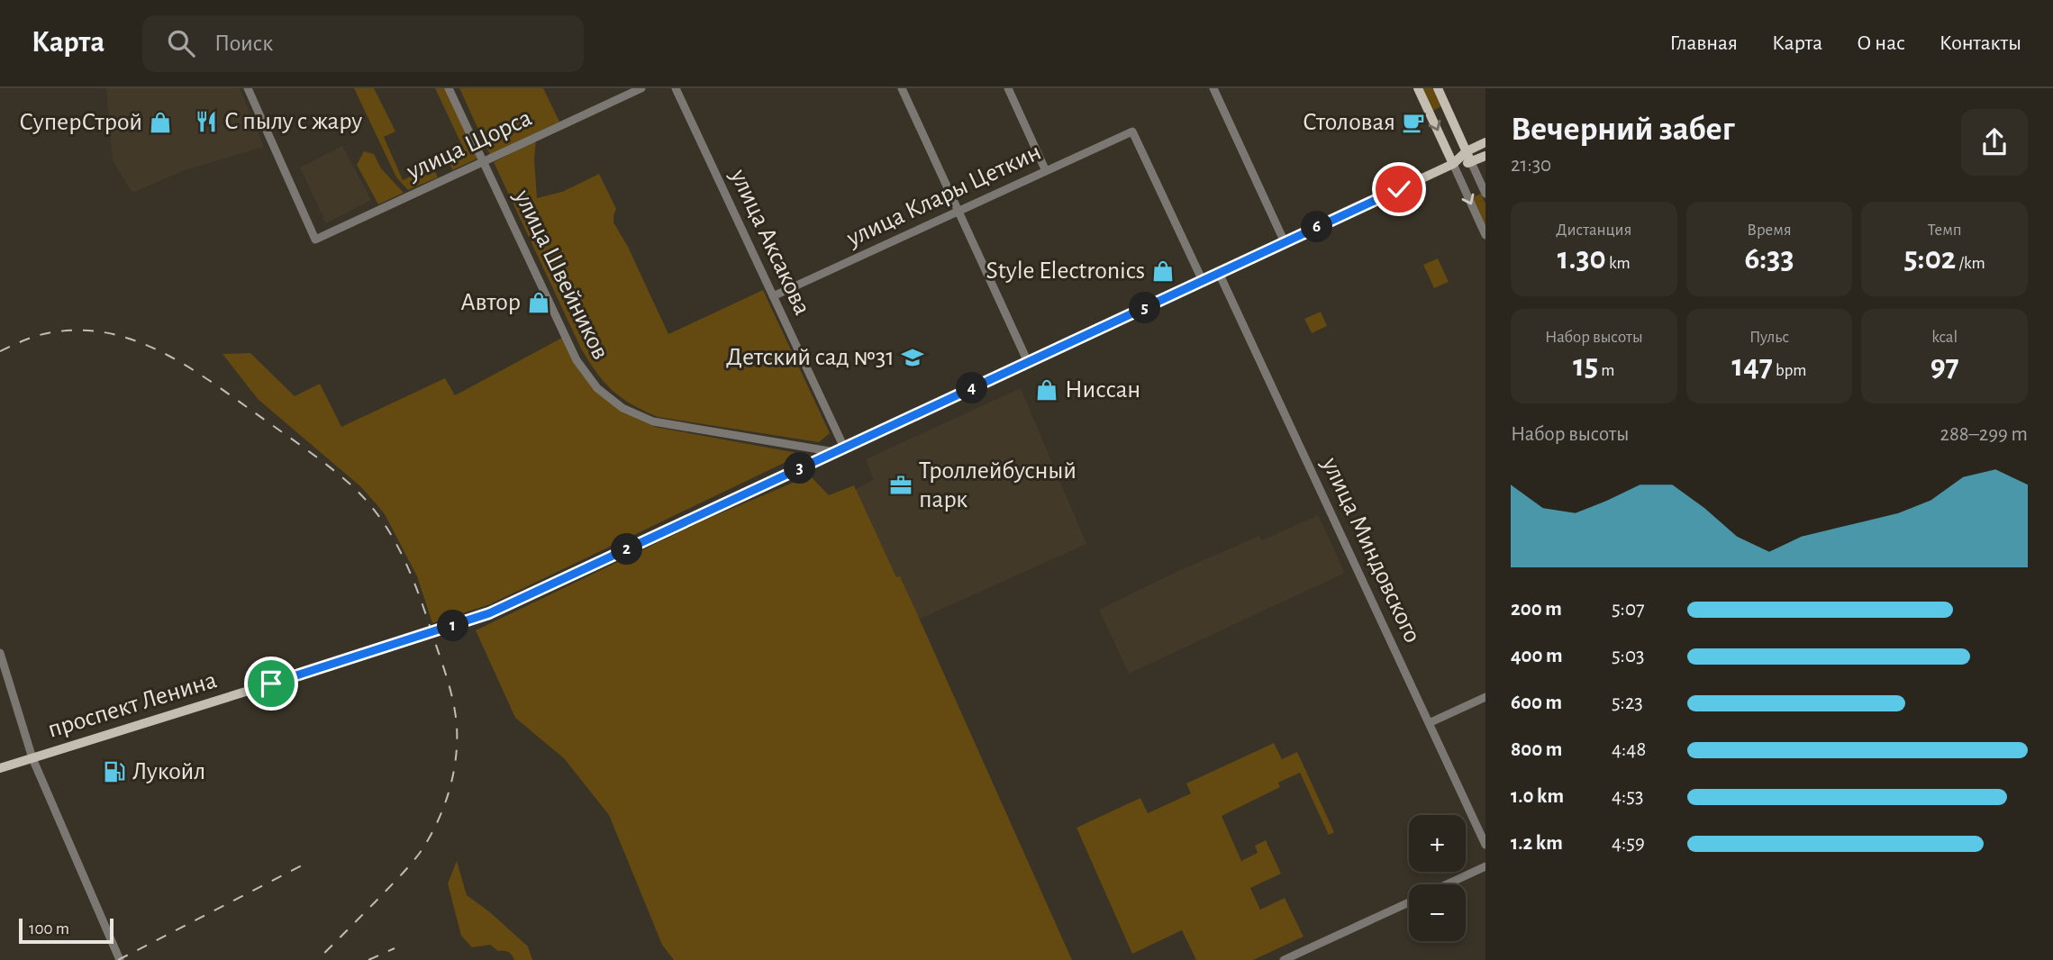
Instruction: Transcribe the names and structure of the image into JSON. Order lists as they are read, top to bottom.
{
  "streets": {
    "main road": ["проспект Ленина"],
    "street": [
      "улица Щорса",
      "улица Клары Цеткин",
      "улица Аксакова",
      "улица Швейников",
      "улица Миндовского"
    ]
  },
  "crossings": [
    ["улица Щорса", "улица Швейников"],
    ["улица Клары Цеткин", "улица Аксакова"],
    ["улица Клары Цеткин", "проспект Ленина"],
    ["улица Аксакова", "улица Швейников"],
    ["улица Аксакова", "проспект Ленина"],
    ["улица Швейников", "проспект Ленина"],
    ["улица Миндовского", "проспект Ленина"]
  ],
  "places": {
    "restaurant": ["С пылу с жару"],
    "shop": [
      "СуперСтрой",
      "Style Electronics",
      "Автор",
      "Ниссан"
    ],
    "cafe": ["Столовая"],
    "school or university": ["Детский сад №31"],
    "office": ["Троллейбусный парк"],
    "fuel station": ["Лукойл"]
  },
  "scale_bar": "100 m",
  "page": {
    "header": "Карта",
    "search": "Поиск",
    "nav": [
      "Главная",
      "Карта",
      "О нас",
      "Контакты"
    ],
    "heading": ["Вечерний забег", "21:30"],
    "stats": [
      ["Дистанция", "1.30 km"],
      ["Время", "6:33"],
      ["Темп", "5:02 /km"],
      ["Набор высоты", "15 m"],
      ["Пульс", "147 bpm"],
      ["kcal", "97"]
    ],
    "pins": [
      "6",
      "5",
      "4",
      "3",
      "2",
      "1"
    ],
    "chart": ["Набор высоты", "288–299 m"],
    "list": [
      {
        "name": "200 m",
        "note": "5:07"
      },
      {
        "name": "400 m",
        "note": "5:03"
      },
      {
        "name": "600 m",
        "note": "5:23"
      },
      {
        "name": "800 m",
        "note": "4:48"
      },
      {
        "name": "1.0 km",
        "note": "4:53"
      },
      {
        "name": "1.2 km",
        "note": "4:59"
      }
    ],
    "map_buttons": ["+", "−"],
    "scale": "100 m"
  }
}
